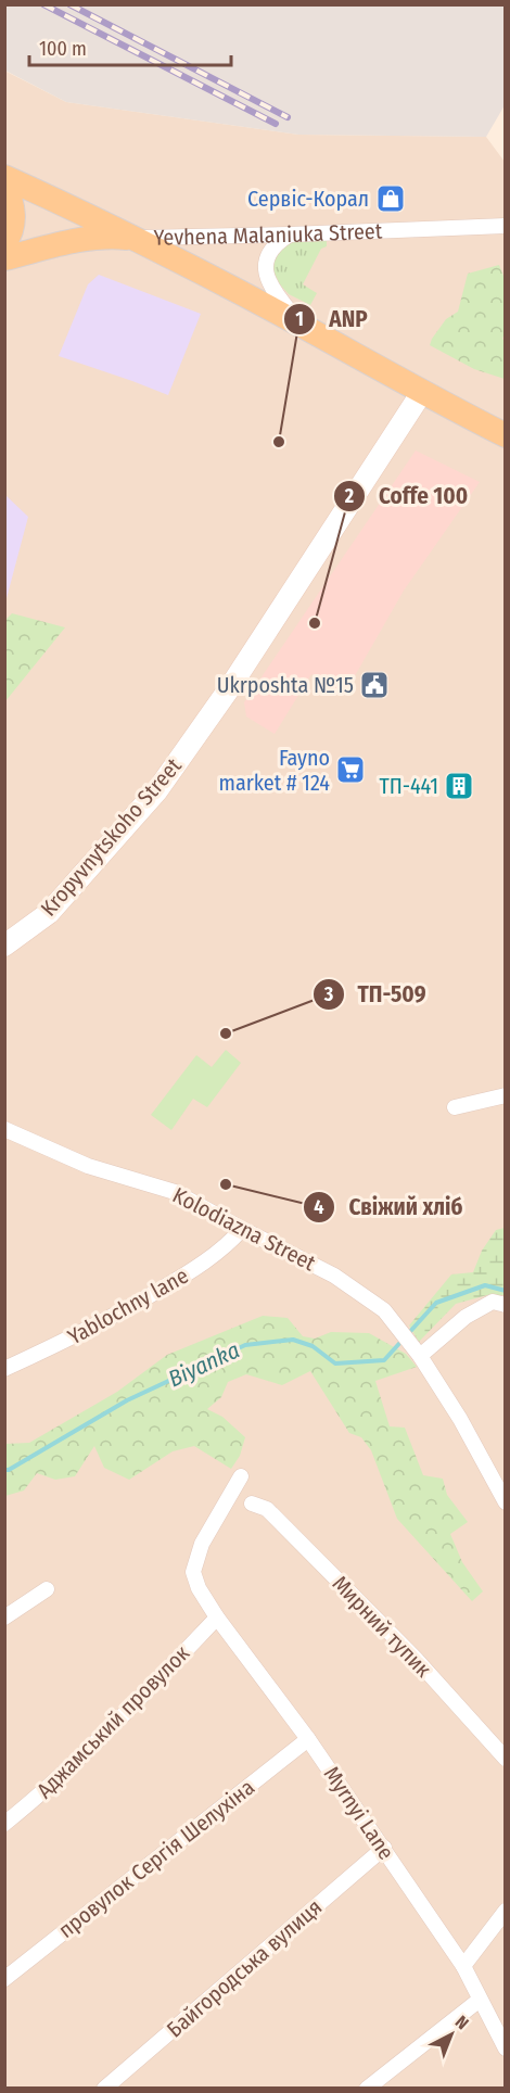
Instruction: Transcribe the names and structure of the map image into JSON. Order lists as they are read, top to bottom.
{
  "streets": {
    "main road": ["Yevhena Malaniuka Street", "Kropyvnytskoho Street"],
    "street": [
      "Kolodiazna Street",
      "Yablochny lane",
      "Мирний тупик",
      "Аджамський провулок",
      "Myrnyi Lane",
      "провулок Сергія Шелухіна",
      "Байгородська вулиця"
    ]
  },
  "crossings": [
    ["Kolodiazna Street", "Yablochny lane"],
    ["Аджамський провулок", "Myrnyi Lane"],
    ["Myrnyi Lane", "провулок Сергія Шелухіна"],
    ["Myrnyi Lane", "Байгородська вулиця"]
  ],
  "water": ["Biyanka"],
  "places": {
    "shop": ["Сервіс-Корал"],
    "other": [
      "ANP",
      "Coffe 100",
      "ТП-509",
      "Свіжий хліб"
    ],
    "public building": ["Ukrposhta №15"],
    "supermarket": ["Fayno market # 124"],
    "building": ["ТП-441"]
  },
  "scale_bar": "100 m",
  "north": "top right"
}
